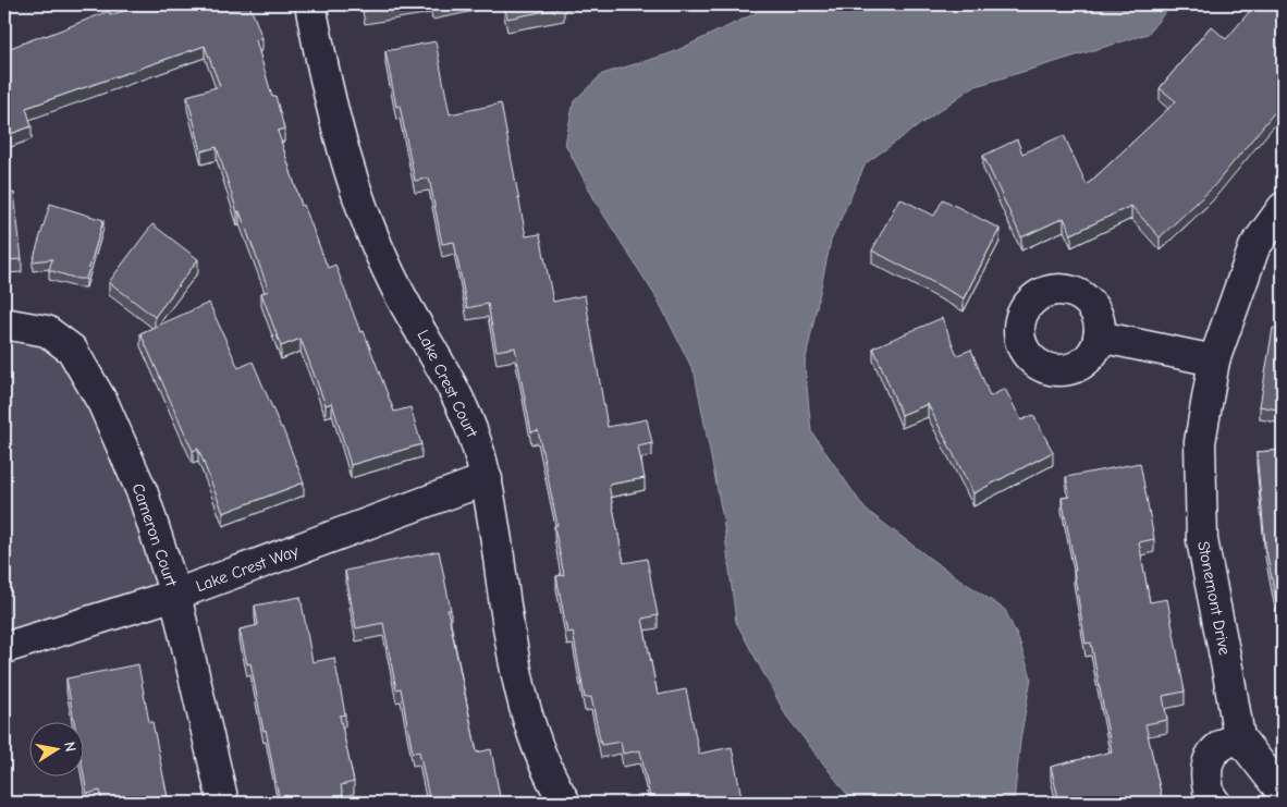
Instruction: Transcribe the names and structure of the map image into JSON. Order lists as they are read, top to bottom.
{
  "streets": {
    "street": [
      "Lake Crest Court",
      "Cameron Court",
      "Lake Crest Way",
      "Stonemont Drive"
    ]
  },
  "crossings": [
    ["Lake Crest Court", "Lake Crest Way"],
    ["Cameron Court", "Lake Crest Way"]
  ],
  "north": "right"
}
